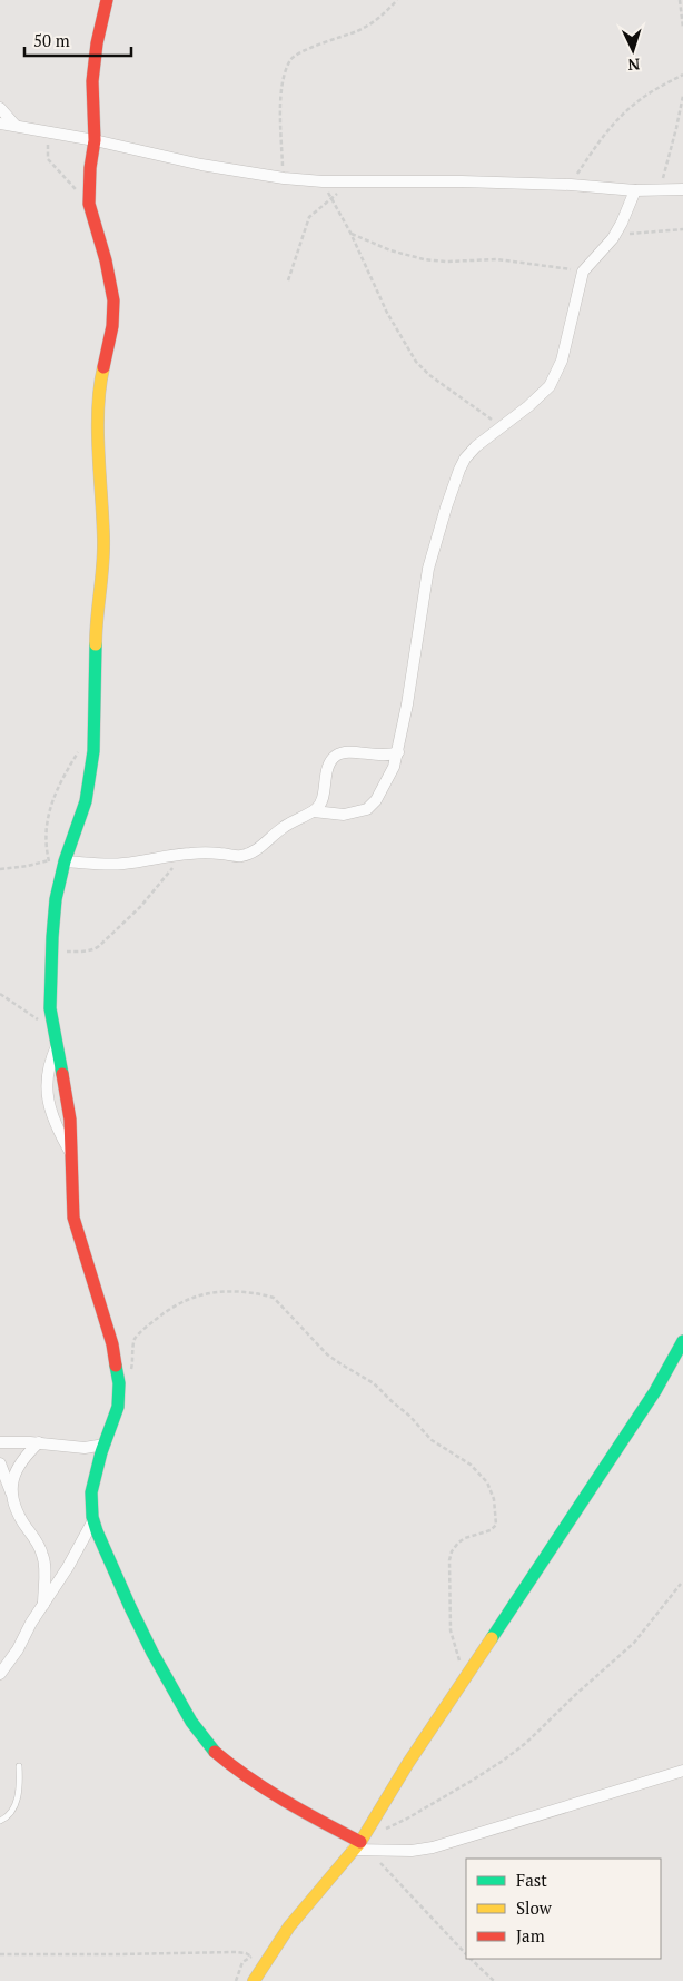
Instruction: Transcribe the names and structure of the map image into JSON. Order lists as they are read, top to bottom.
{
  "legend": ["Fast", "Slow", "Jam"],
  "scale_bar": "50 m",
  "north": "bottom"
}
